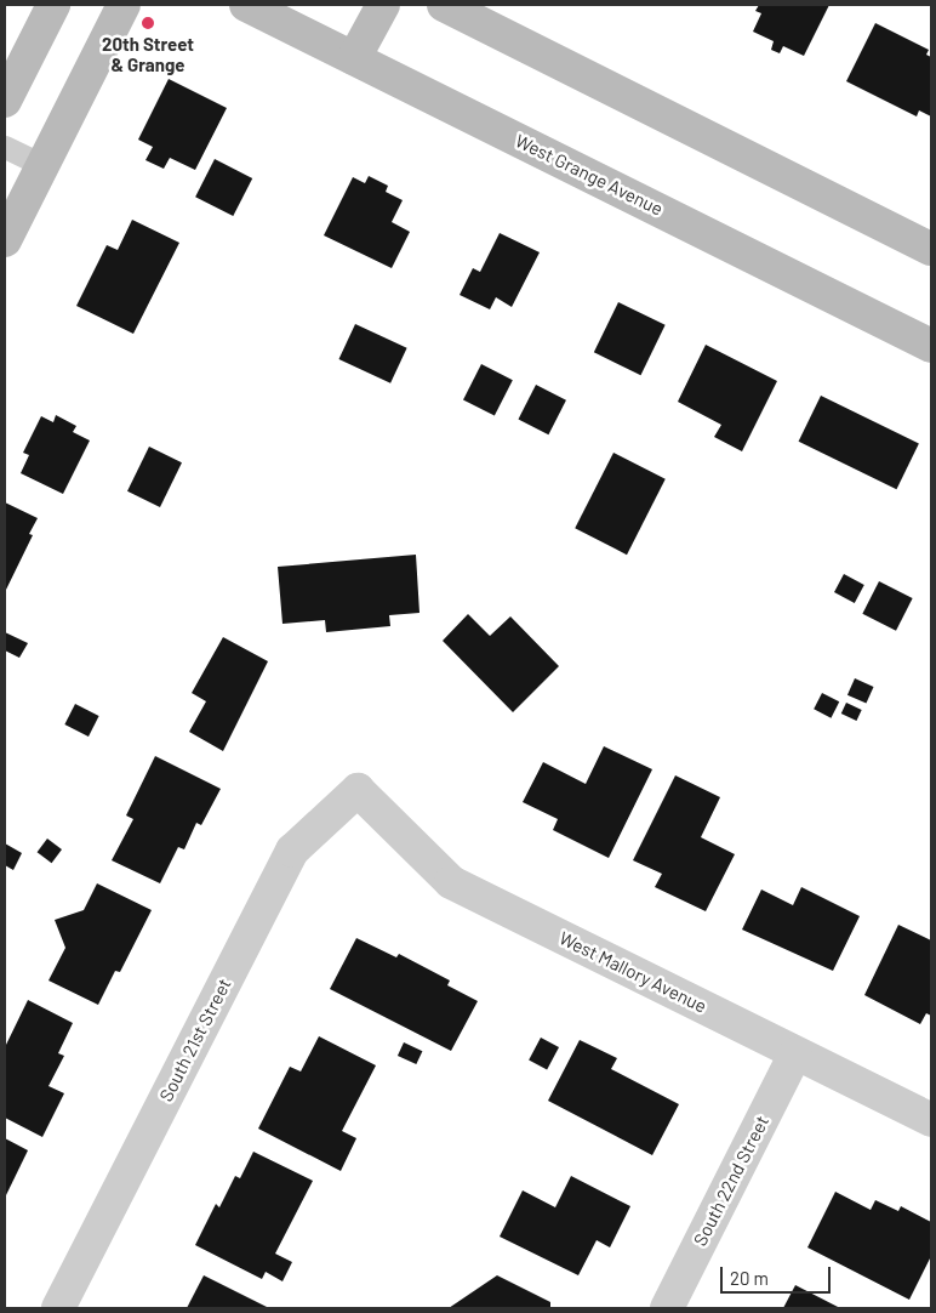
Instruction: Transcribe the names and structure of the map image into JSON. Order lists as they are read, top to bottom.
{
  "streets": {
    "street": [
      "West Grange Avenue",
      "West Mallory Avenue",
      "South 21st Street",
      "South 22nd Street"
    ]
  },
  "crossings": [
    ["West Mallory Avenue", "South 21st Street"],
    ["West Mallory Avenue", "South 22nd Street"]
  ],
  "places": ["20th Street & Grange"],
  "scale_bar": "20 m"
}
